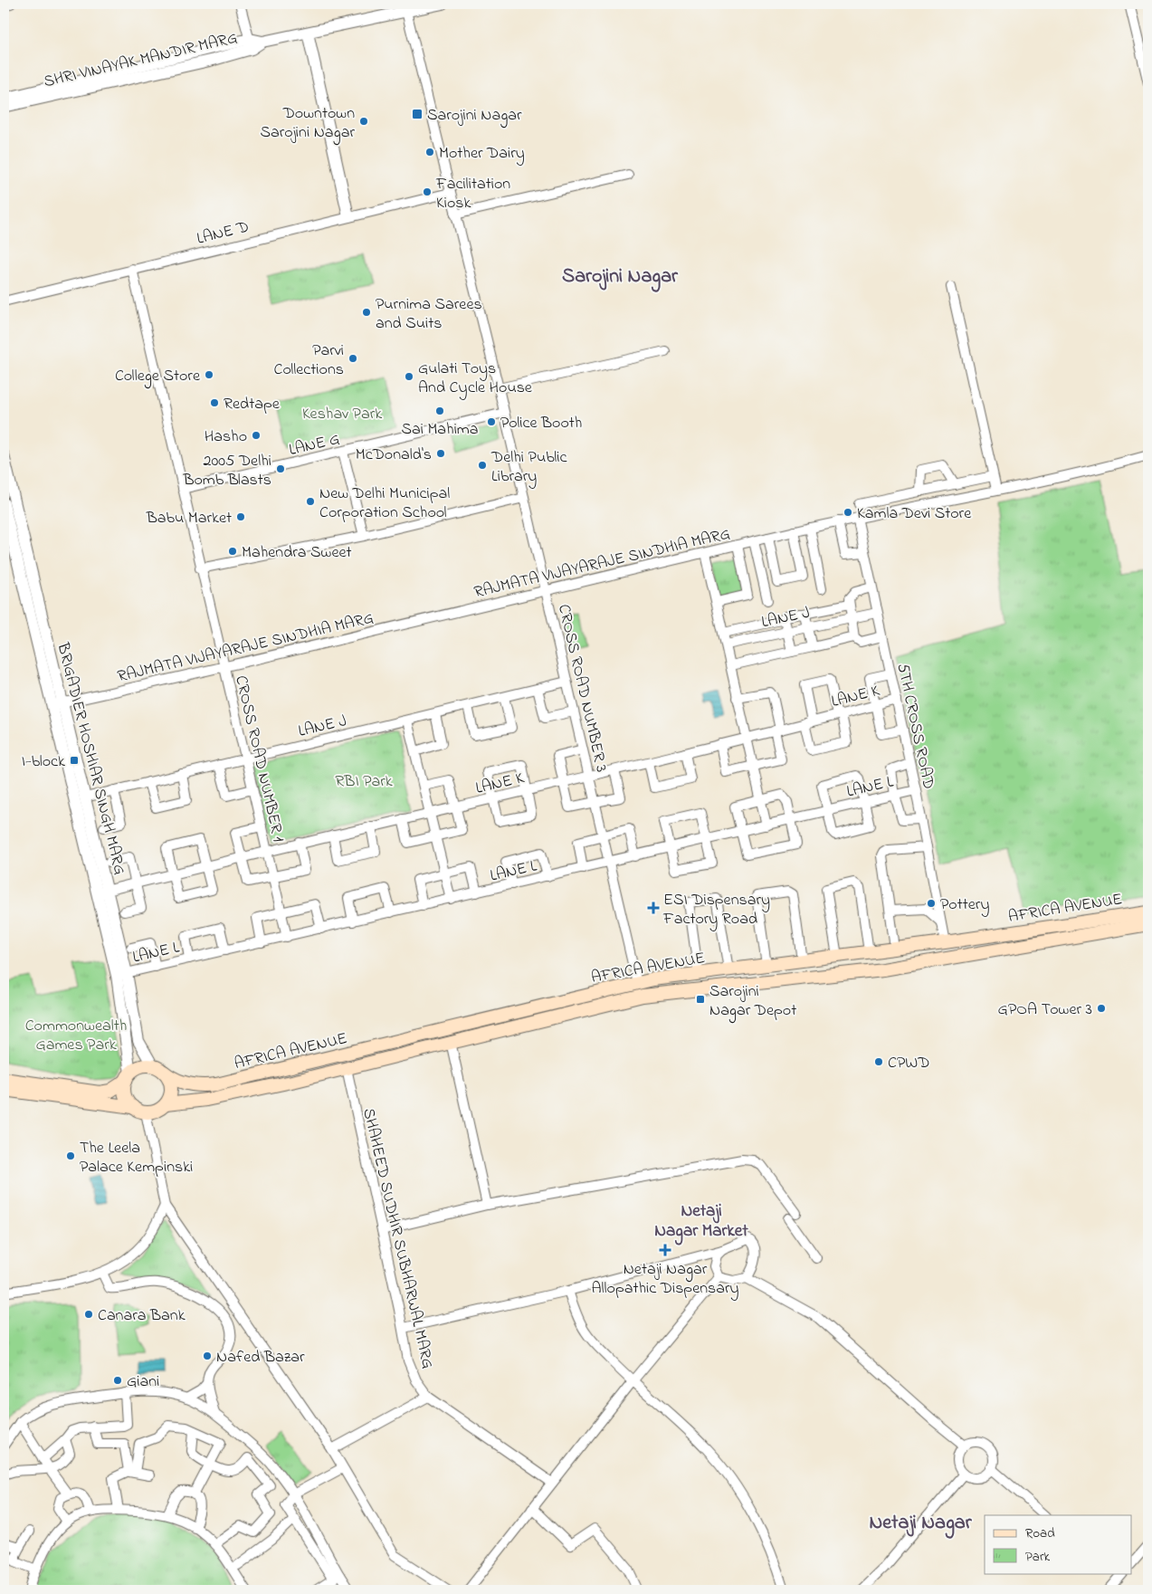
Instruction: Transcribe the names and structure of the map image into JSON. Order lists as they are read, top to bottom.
{
  "streets": {
    "main road": ["AFRICA AVENUE"],
    "street": [
      "SHRI VINAYAK MANDIR MARG",
      "LANE D",
      "LANE G",
      "RAJMATA VIJAYARAJE SINDHIA MARG",
      "LANE J",
      "CROSS ROAD NUMBER 3",
      "LANE K",
      "5TH CROSS ROAD",
      "BRIGADIER HOSHIAR SINGH MARG",
      "CROSS ROAD NUMBER 1",
      "LANE L",
      "SHAHEED SUDHIR SUBHARWAL MARG"
    ]
  },
  "crossings": [
    ["LANE D", "CROSS ROAD NUMBER 3"],
    ["LANE D", "CROSS ROAD NUMBER 1"],
    ["LANE G", "CROSS ROAD NUMBER 3"],
    ["LANE G", "CROSS ROAD NUMBER 1"],
    ["RAJMATA VIJAYARAJE SINDHIA MARG", "CROSS ROAD NUMBER 3"],
    ["RAJMATA VIJAYARAJE SINDHIA MARG", "5TH CROSS ROAD"],
    ["RAJMATA VIJAYARAJE SINDHIA MARG", "BRIGADIER HOSHIAR SINGH MARG"],
    ["RAJMATA VIJAYARAJE SINDHIA MARG", "CROSS ROAD NUMBER 1"],
    ["LANE J", "CROSS ROAD NUMBER 3"],
    ["LANE J", "5TH CROSS ROAD"],
    ["LANE J", "BRIGADIER HOSHIAR SINGH MARG"],
    ["LANE J", "CROSS ROAD NUMBER 1"],
    ["CROSS ROAD NUMBER 3", "LANE K"],
    ["CROSS ROAD NUMBER 3", "LANE L"],
    ["CROSS ROAD NUMBER 3", "AFRICA AVENUE"],
    ["LANE K", "5TH CROSS ROAD"],
    ["LANE K", "BRIGADIER HOSHIAR SINGH MARG"],
    ["LANE K", "CROSS ROAD NUMBER 1"],
    ["5TH CROSS ROAD", "LANE L"],
    ["5TH CROSS ROAD", "AFRICA AVENUE"],
    ["BRIGADIER HOSHIAR SINGH MARG", "LANE L"],
    ["BRIGADIER HOSHIAR SINGH MARG", "AFRICA AVENUE"],
    ["CROSS ROAD NUMBER 1", "LANE L"],
    ["AFRICA AVENUE", "SHAHEED SUDHIR SUBHARWAL MARG"]
  ],
  "districts": ["Sarojini Nagar", "Netaji Nagar Market", "Netaji Nagar"],
  "parks": ["Keshav Park", "RBI Park", "Commonwealth Games Park"],
  "places": {
    "transit": ["Sarojini Nagar", "I-block", "Sarojini Nagar Depot"],
    "other": [
      "Downtown Sarojini Nagar",
      "Mother Dairy",
      "Facilitation Kiosk",
      "Purnima Sarees and Suits",
      "Parvi Collections",
      "College Store",
      "Gulati Toys And Cycle House",
      "Redtape",
      "Sai Mahima",
      "Police Booth",
      "Hasho",
      "McDonald's",
      "Delhi Public Library",
      "2005 Delhi Bomb Blasts",
      "New Delhi Municipal Corporation School",
      "Kamla Devi Store",
      "Babu Market",
      "Mahendra Sweet",
      "Pottery",
      "GPOA Tower 3",
      "CPWD",
      "The Leela Palace Kempinski",
      "Canara Bank",
      "Nafed Bazar",
      "Giani"
    ],
    "health": ["ESI Dispensary Factory Road", "Netaji Nagar Allopathic Dispensary"]
  },
  "legend": ["Road", "Park"]
}
